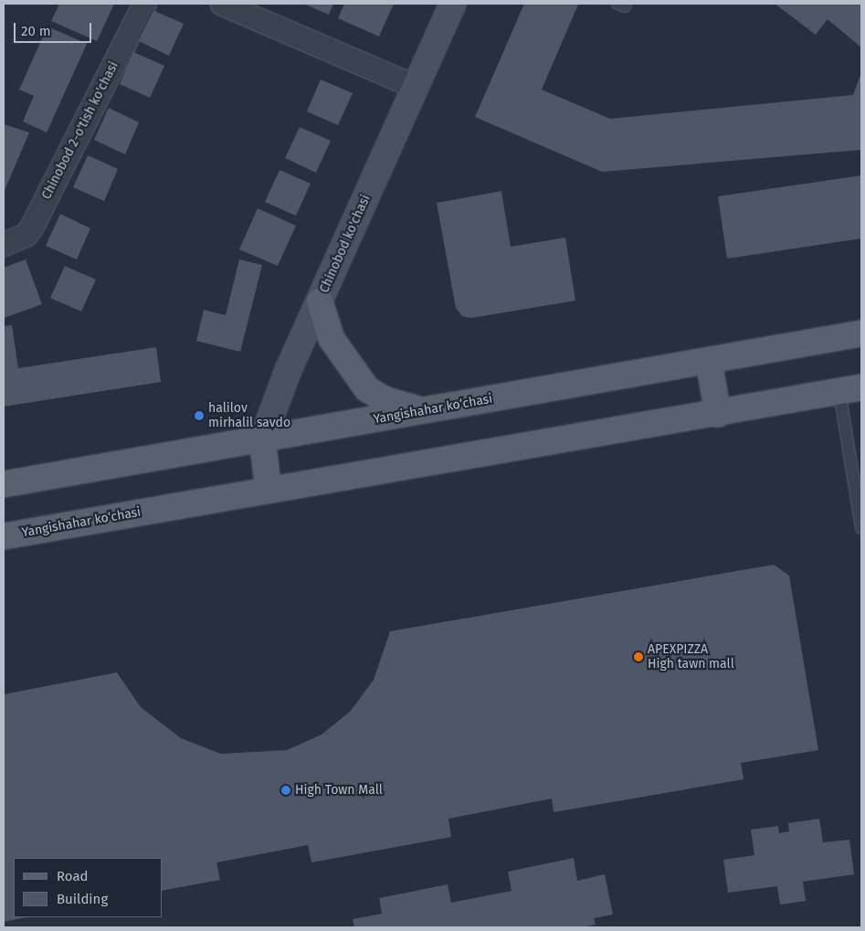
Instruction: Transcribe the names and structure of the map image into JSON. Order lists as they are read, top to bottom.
{
  "streets": {
    "main road": ["Chinobod ko'chasi", "Yangishahar ko‘chasi"],
    "street": ["Chinobod 2-o'tish ko'chasi"]
  },
  "crossings": [
    ["Chinobod ko'chasi", "Yangishahar ko‘chasi"]
  ],
  "places": ["halilov mirhalil savdo", "APEXPIZZA High tawn mall", "High Town Mall"],
  "legend": ["Road", "Building"],
  "scale_bar": "20 m"
}
